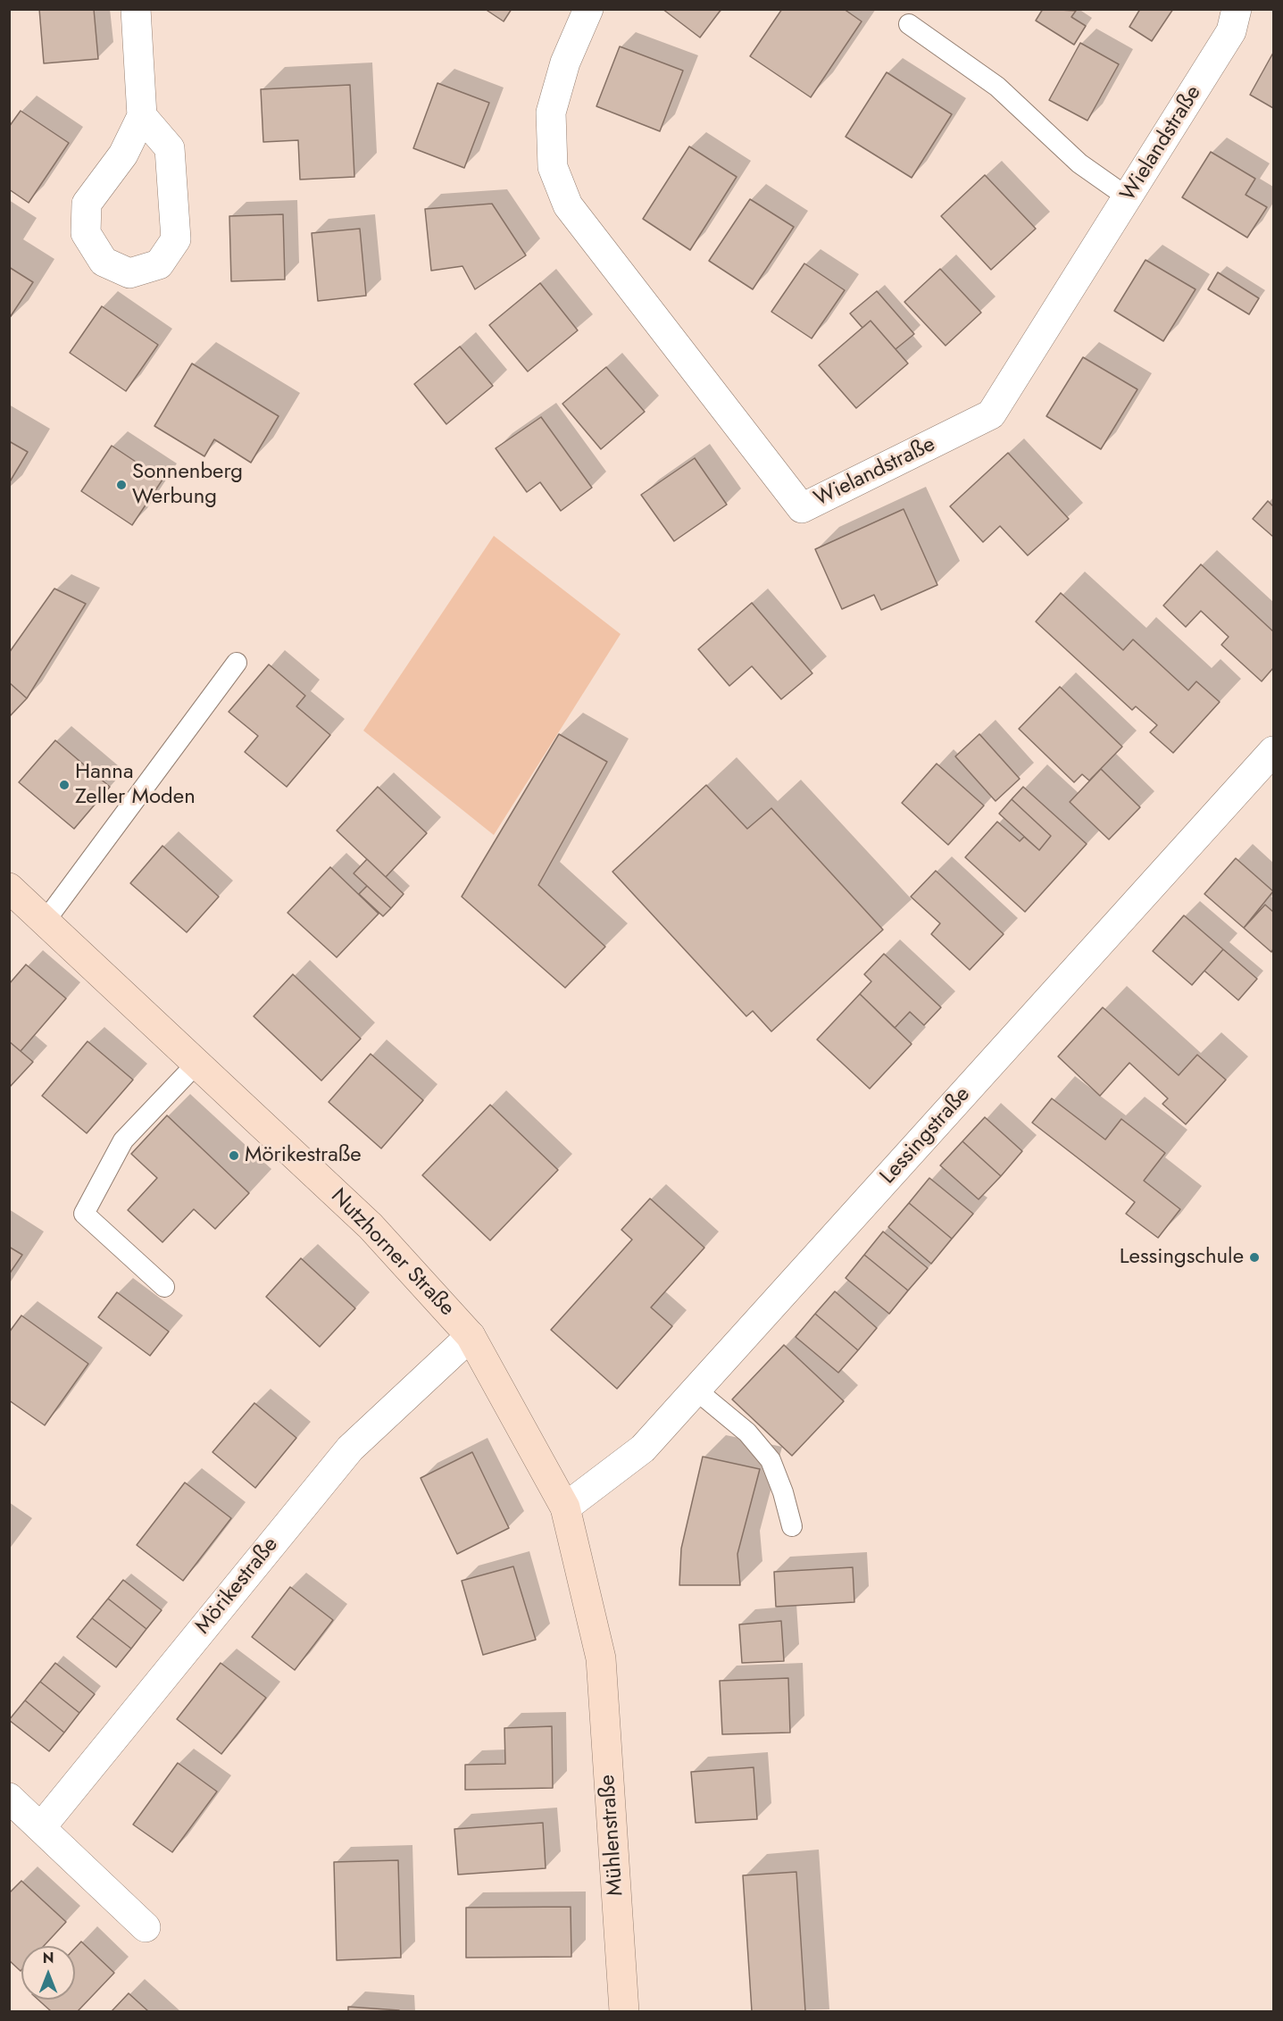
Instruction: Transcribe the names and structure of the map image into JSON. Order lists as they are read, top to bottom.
{
  "streets": {
    "main road": ["Nutzhorner Straße", "Mühlenstraße"],
    "street": ["Wielandstraße", "Lessingstraße", "Mörikestraße"]
  },
  "crossings": [
    ["Lessingstraße", "Nutzhorner Straße"],
    ["Nutzhorner Straße", "Mörikestraße"],
    ["Nutzhorner Straße", "Mühlenstraße"]
  ],
  "places": [
    "Sonnenberg Werbung",
    "Hanna Zeller Moden",
    "Mörikestraße",
    "Lessingschule"
  ],
  "north": "top"
}
